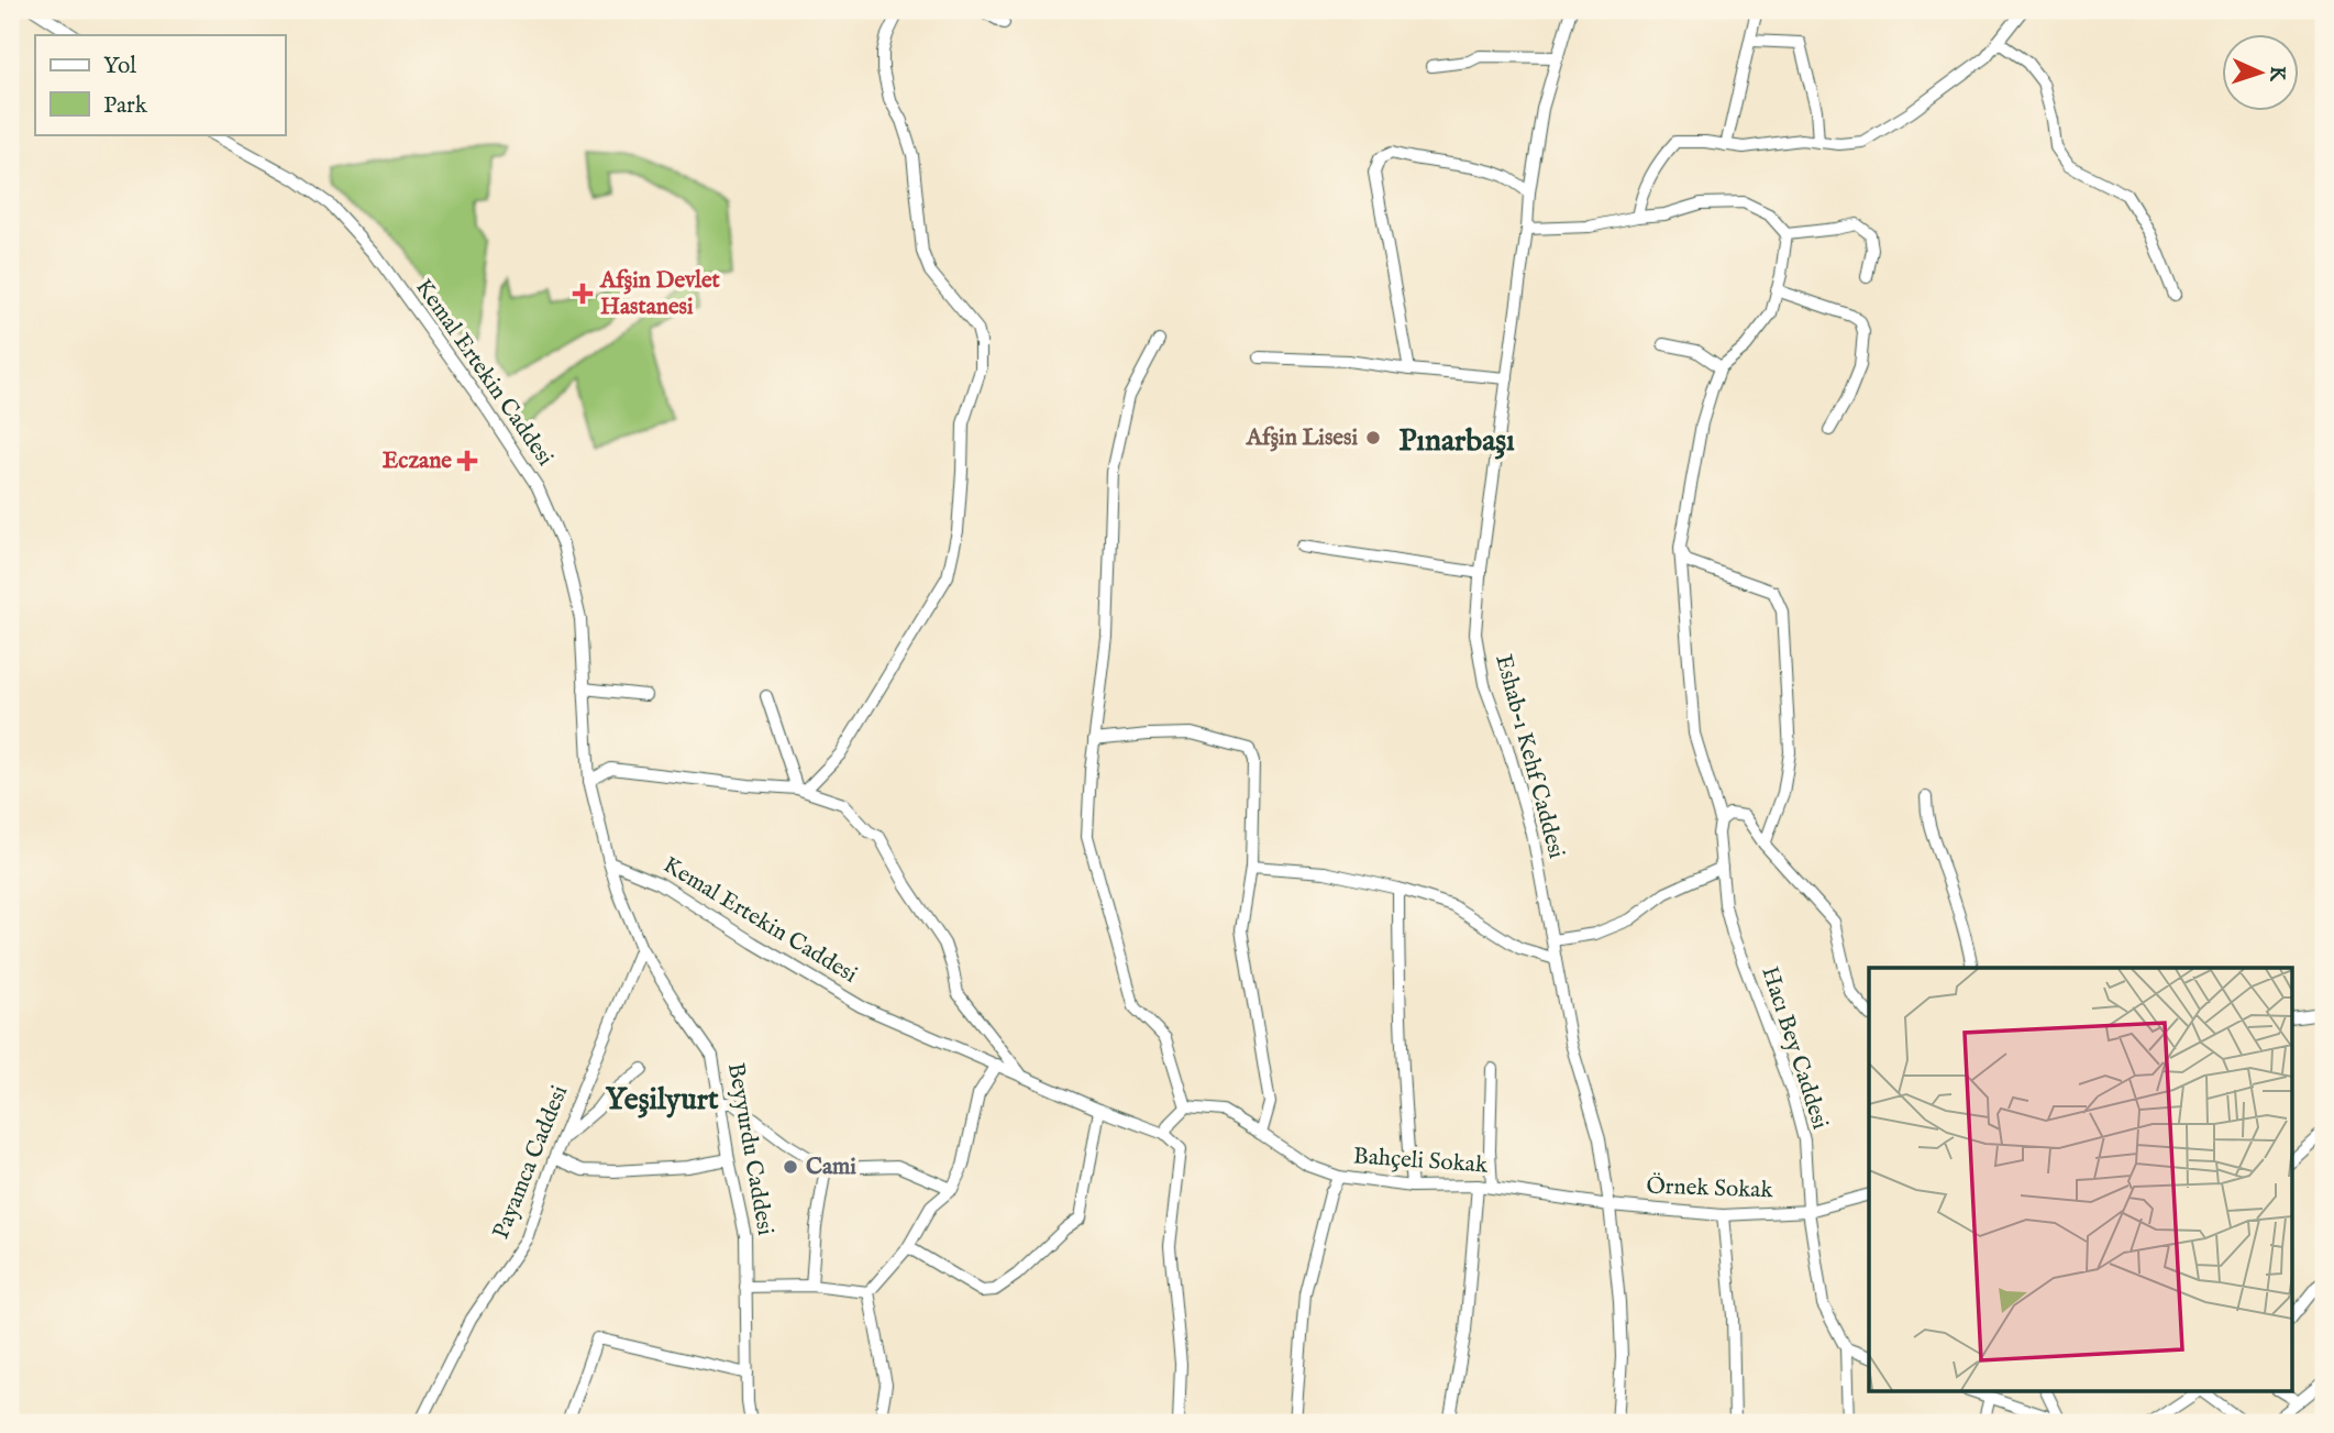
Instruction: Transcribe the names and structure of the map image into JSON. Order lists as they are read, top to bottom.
{
  "streets": {
    "street": [
      "Kemal Ertekin Caddesi",
      "Eshab-ı Kehf Caddesi",
      "Hacı Bey Caddesi",
      "Beyyurdu Caddesi",
      "Bahçeli Sokak",
      "Payamca Caddesi",
      "Örnek Sokak"
    ]
  },
  "crossings": [
    ["Kemal Ertekin Caddesi", "Beyyurdu Caddesi"],
    ["Eshab-ı Kehf Caddesi", "Bahçeli Sokak"],
    ["Eshab-ı Kehf Caddesi", "Örnek Sokak"],
    ["Hacı Bey Caddesi", "Örnek Sokak"],
    ["Beyyurdu Caddesi", "Payamca Caddesi"],
    ["Bahçeli Sokak", "Örnek Sokak"]
  ],
  "districts": ["Pınarbaşı", "Yeşilyurt"],
  "places": {
    "health": ["Afşin Devlet Hastanesi", "Eczane"],
    "other": ["Afşin Lisesi", "Cami"]
  },
  "legend": ["Yol", "Park"],
  "north": "right"
}
